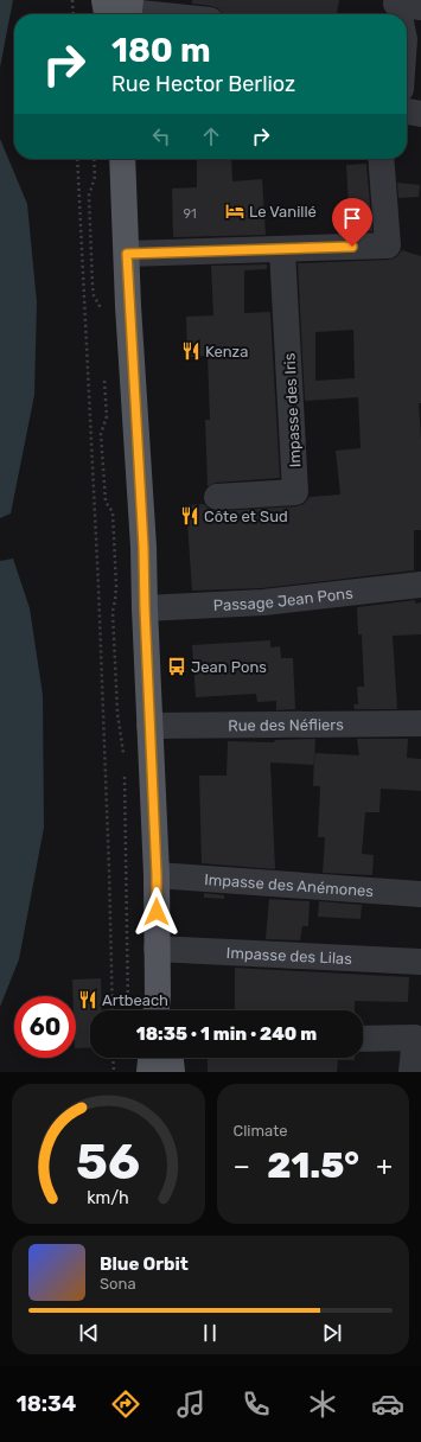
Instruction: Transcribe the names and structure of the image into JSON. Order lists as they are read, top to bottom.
{
  "streets": {
    "street": [
      "Impasse des Iris",
      "Passage Jean Pons",
      "Rue des Néfliers",
      "Impasse des Anémones",
      "Impasse des Lilas"
    ]
  },
  "places": {
    "hotel": ["Le Vanillé"],
    "restaurant": ["Kenza", "Côte et Sud", "Artbeach"],
    "bus stop": ["Jean Pons"]
  },
  "house_numbers": ["91"],
  "page": {
    "turn": ["180 m", "Rue Hector Berlioz"],
    "limit": "60",
    "trip": "18:35 · 1 min · 240 m",
    "tile": "Climate",
    "heat": ["−", "21.5°", "+"],
    "song": ["Blue Orbit", "Sona"],
    "tabs": "18:34",
    "gauge": ["56", "km/h"]
  }
}
